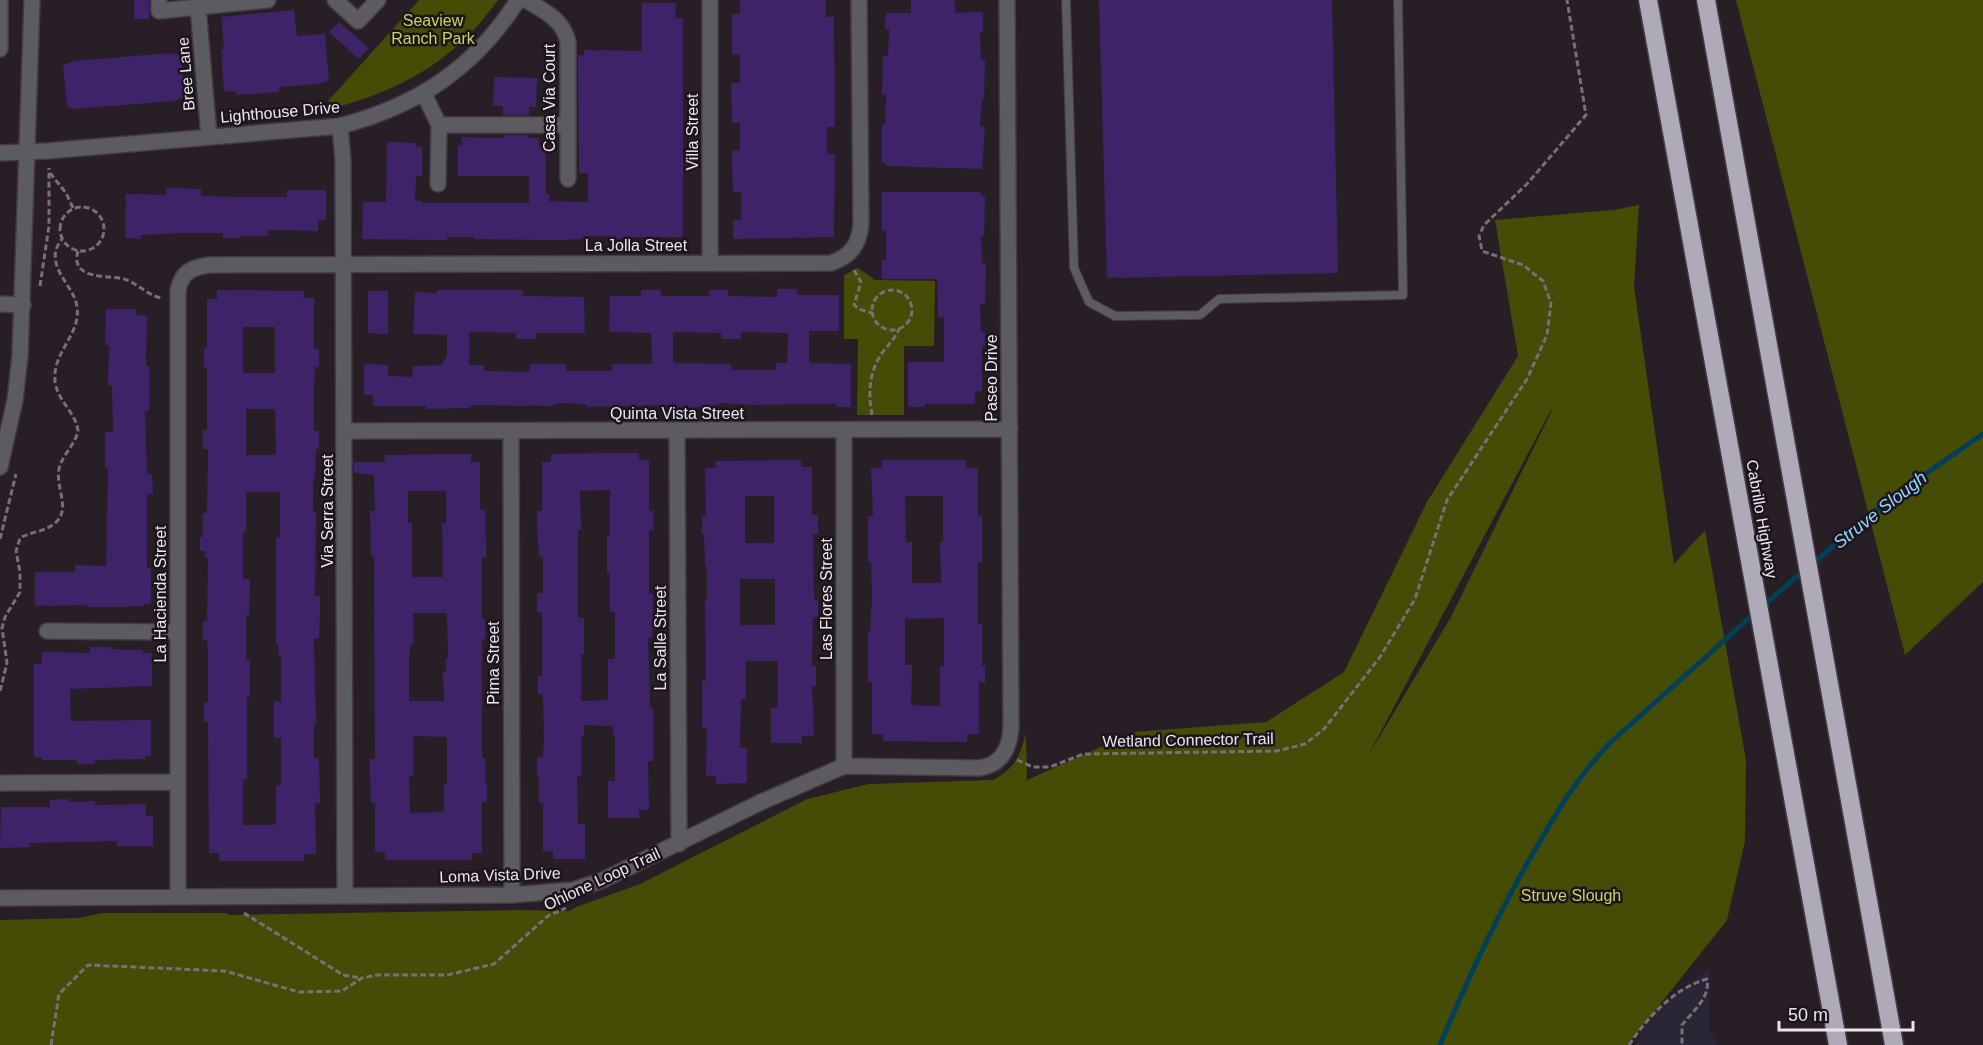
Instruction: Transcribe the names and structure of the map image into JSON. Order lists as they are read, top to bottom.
{
  "streets": {
    "highway": ["Cabrillo Highway"],
    "street": [
      "Bree Lane",
      "Casa Via Court",
      "Lighthouse Drive",
      "Villa Street",
      "La Jolla Street",
      "Paseo Drive",
      "Quinta Vista Street",
      "Via Serra Street",
      "La Hacienda Street",
      "Las Flores Street",
      "La Salle Street",
      "Pima Street",
      "Loma Vista Drive"
    ],
    "path": ["Wetland Connector Trail", "Ohlone Loop Trail"]
  },
  "crossings": [
    ["Bree Lane", "Lighthouse Drive"],
    ["Lighthouse Drive", "Via Serra Street"],
    ["Villa Street", "La Jolla Street"],
    ["La Jolla Street", "Via Serra Street"],
    ["La Jolla Street", "La Hacienda Street"],
    ["Paseo Drive", "Quinta Vista Street"],
    ["Paseo Drive", "Wetland Connector Trail"],
    ["Paseo Drive", "Loma Vista Drive"],
    ["Quinta Vista Street", "Via Serra Street"],
    ["Quinta Vista Street", "Las Flores Street"],
    ["Quinta Vista Street", "La Salle Street"],
    ["Quinta Vista Street", "Pima Street"],
    ["Via Serra Street", "Loma Vista Drive"],
    ["La Hacienda Street", "Loma Vista Drive"],
    ["Las Flores Street", "Loma Vista Drive"],
    ["La Salle Street", "Loma Vista Drive"],
    ["Pima Street", "Loma Vista Drive"],
    ["Wetland Connector Trail", "Loma Vista Drive"]
  ],
  "water": ["Struve Slough"],
  "parks": ["Seaview Ranch Park", "Struve Slough"],
  "scale_bar": "50 m"
}
